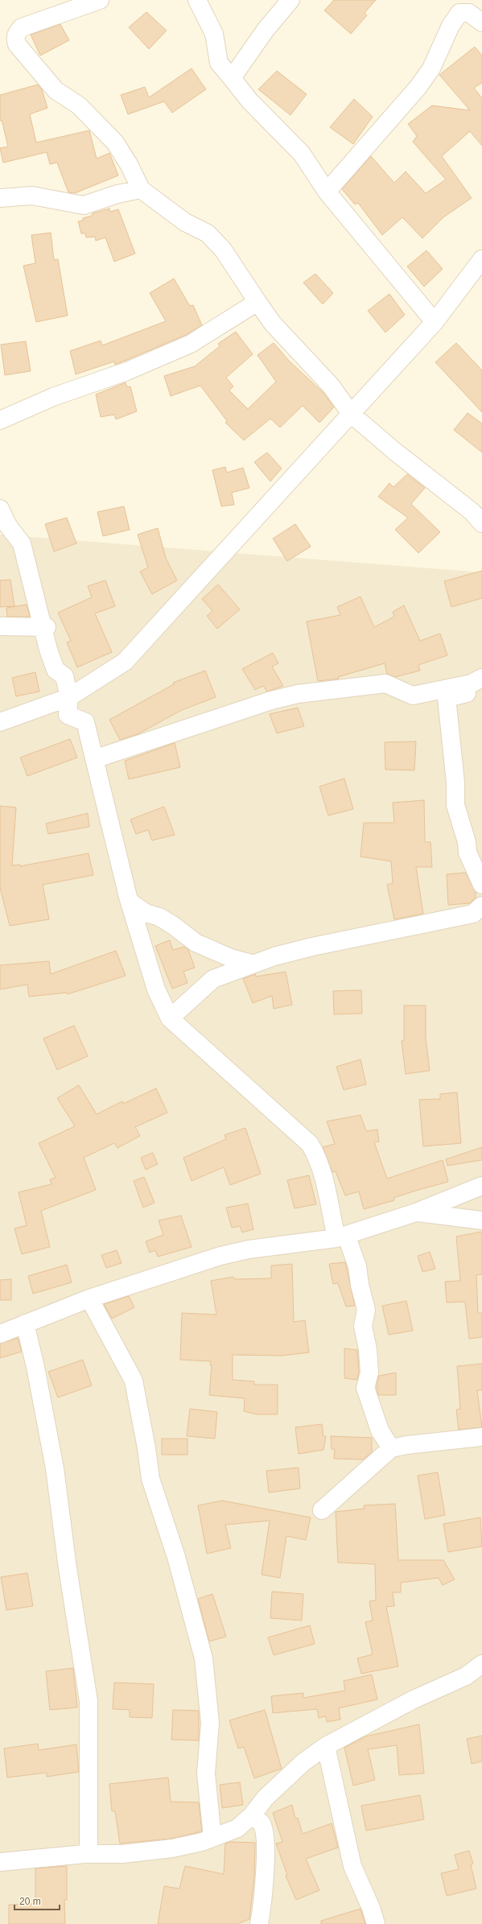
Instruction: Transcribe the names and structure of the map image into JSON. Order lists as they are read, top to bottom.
{
  "scale_bar": "20 m"
}
